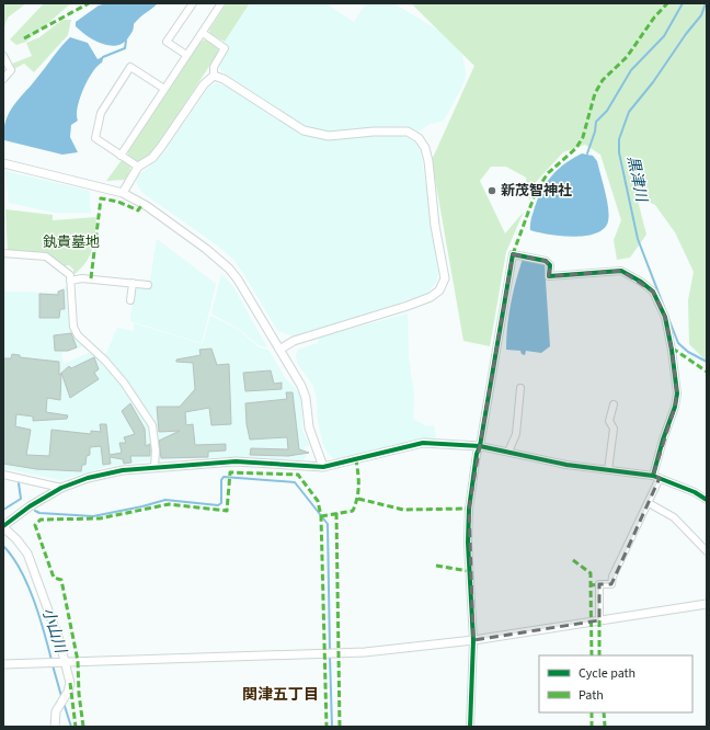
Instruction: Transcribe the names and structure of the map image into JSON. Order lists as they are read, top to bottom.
{
  "districts": ["関津五丁目"],
  "water": ["黒津川", "小山川"],
  "parks": ["釻貴墓地"],
  "places": ["新茂智神社"],
  "legend": ["Cycle path", "Path"]
}
